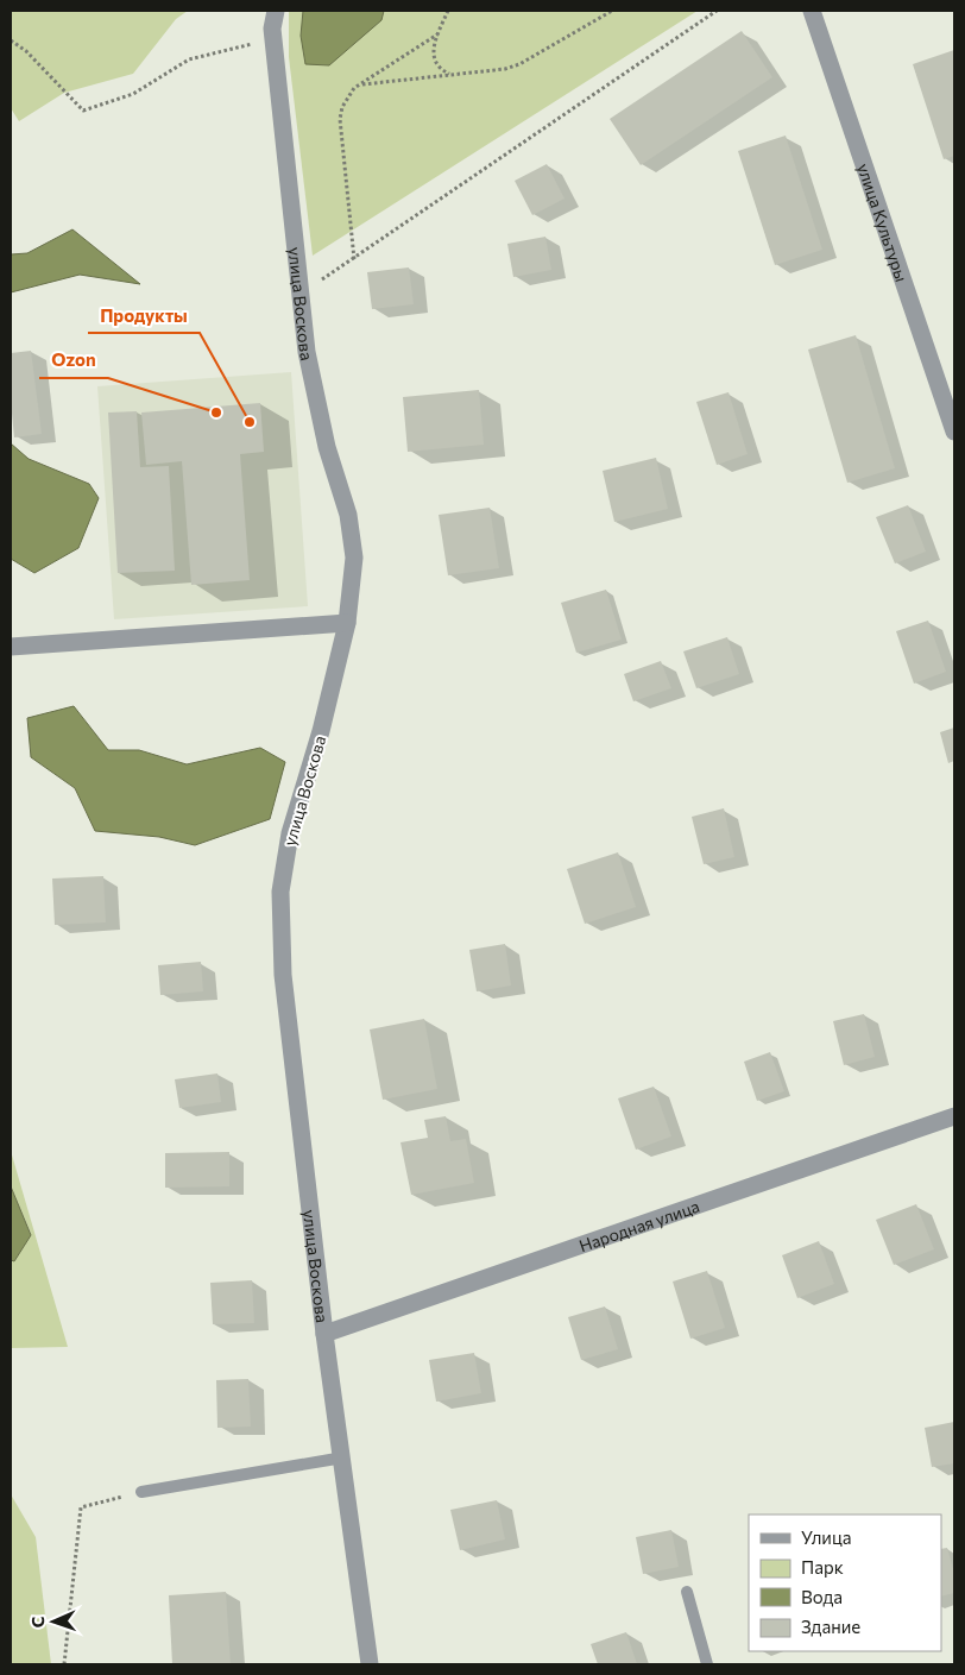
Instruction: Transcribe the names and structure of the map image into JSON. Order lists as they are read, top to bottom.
{
  "streets": {
    "street": ["улица Культуры", "улица Воскова", "Народная улица"]
  },
  "crossings": [
    ["улица Воскова", "Народная улица"]
  ],
  "places": ["Ozon", "Продукты"],
  "legend": [
    "Улица",
    "Парк",
    "Вода",
    "Здание"
  ],
  "north": "left"
}
